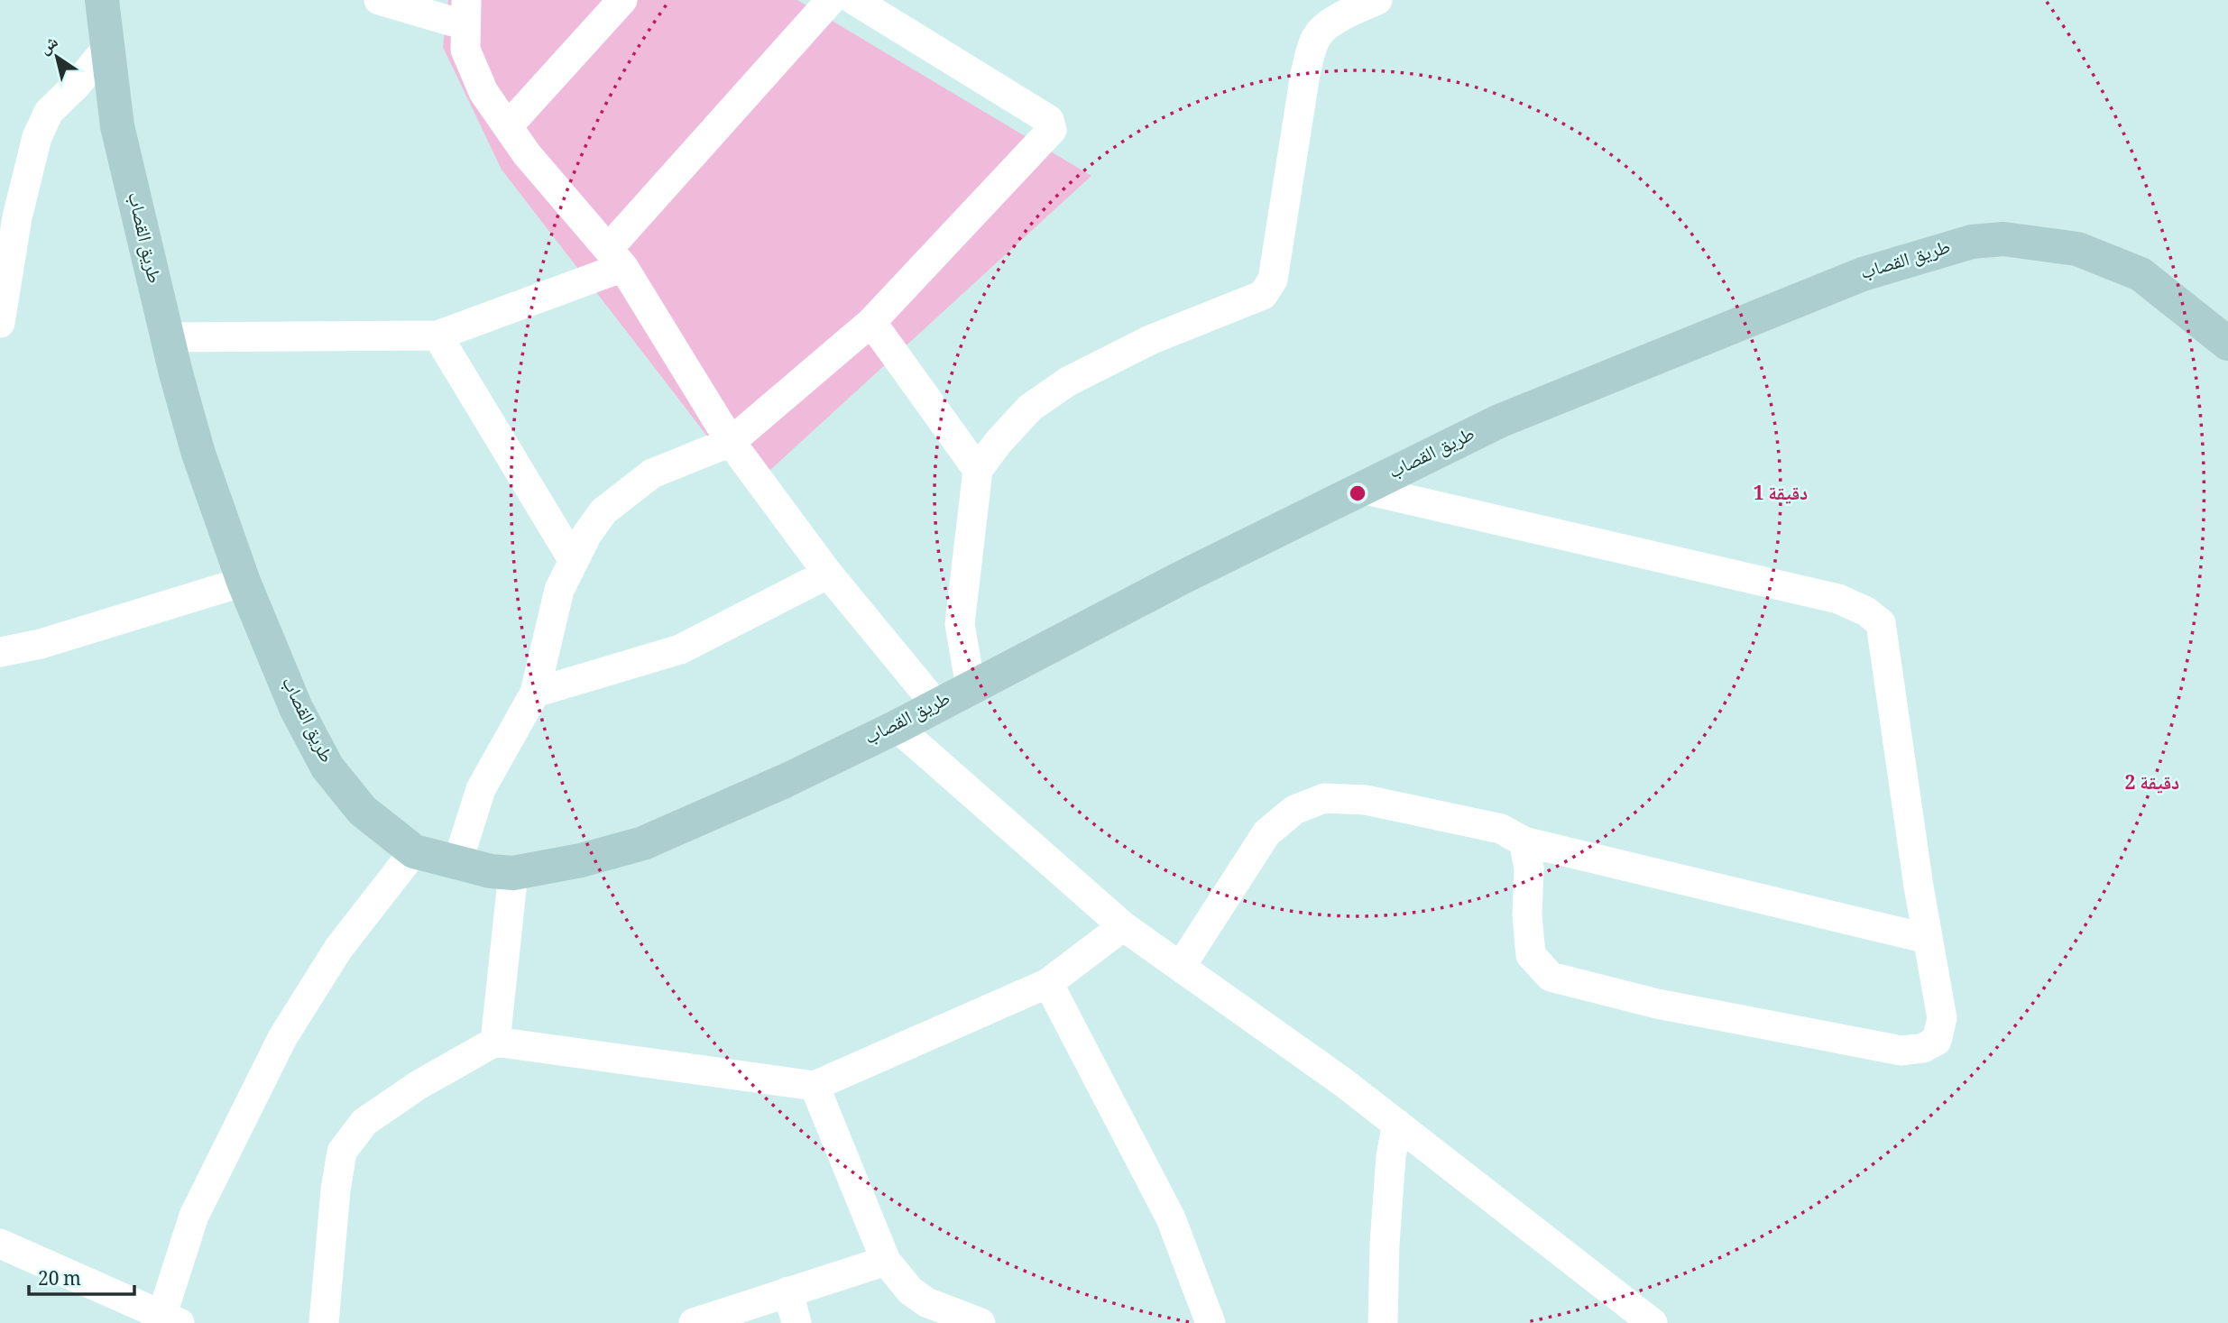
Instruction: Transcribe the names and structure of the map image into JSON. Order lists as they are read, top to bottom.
{
  "streets": {
    "main road": ["طريق القصاب"]
  },
  "scale_bar": "20 m",
  "north": "top left",
  "rings": ["1 دقيقة", "2 دقيقة"]
}
